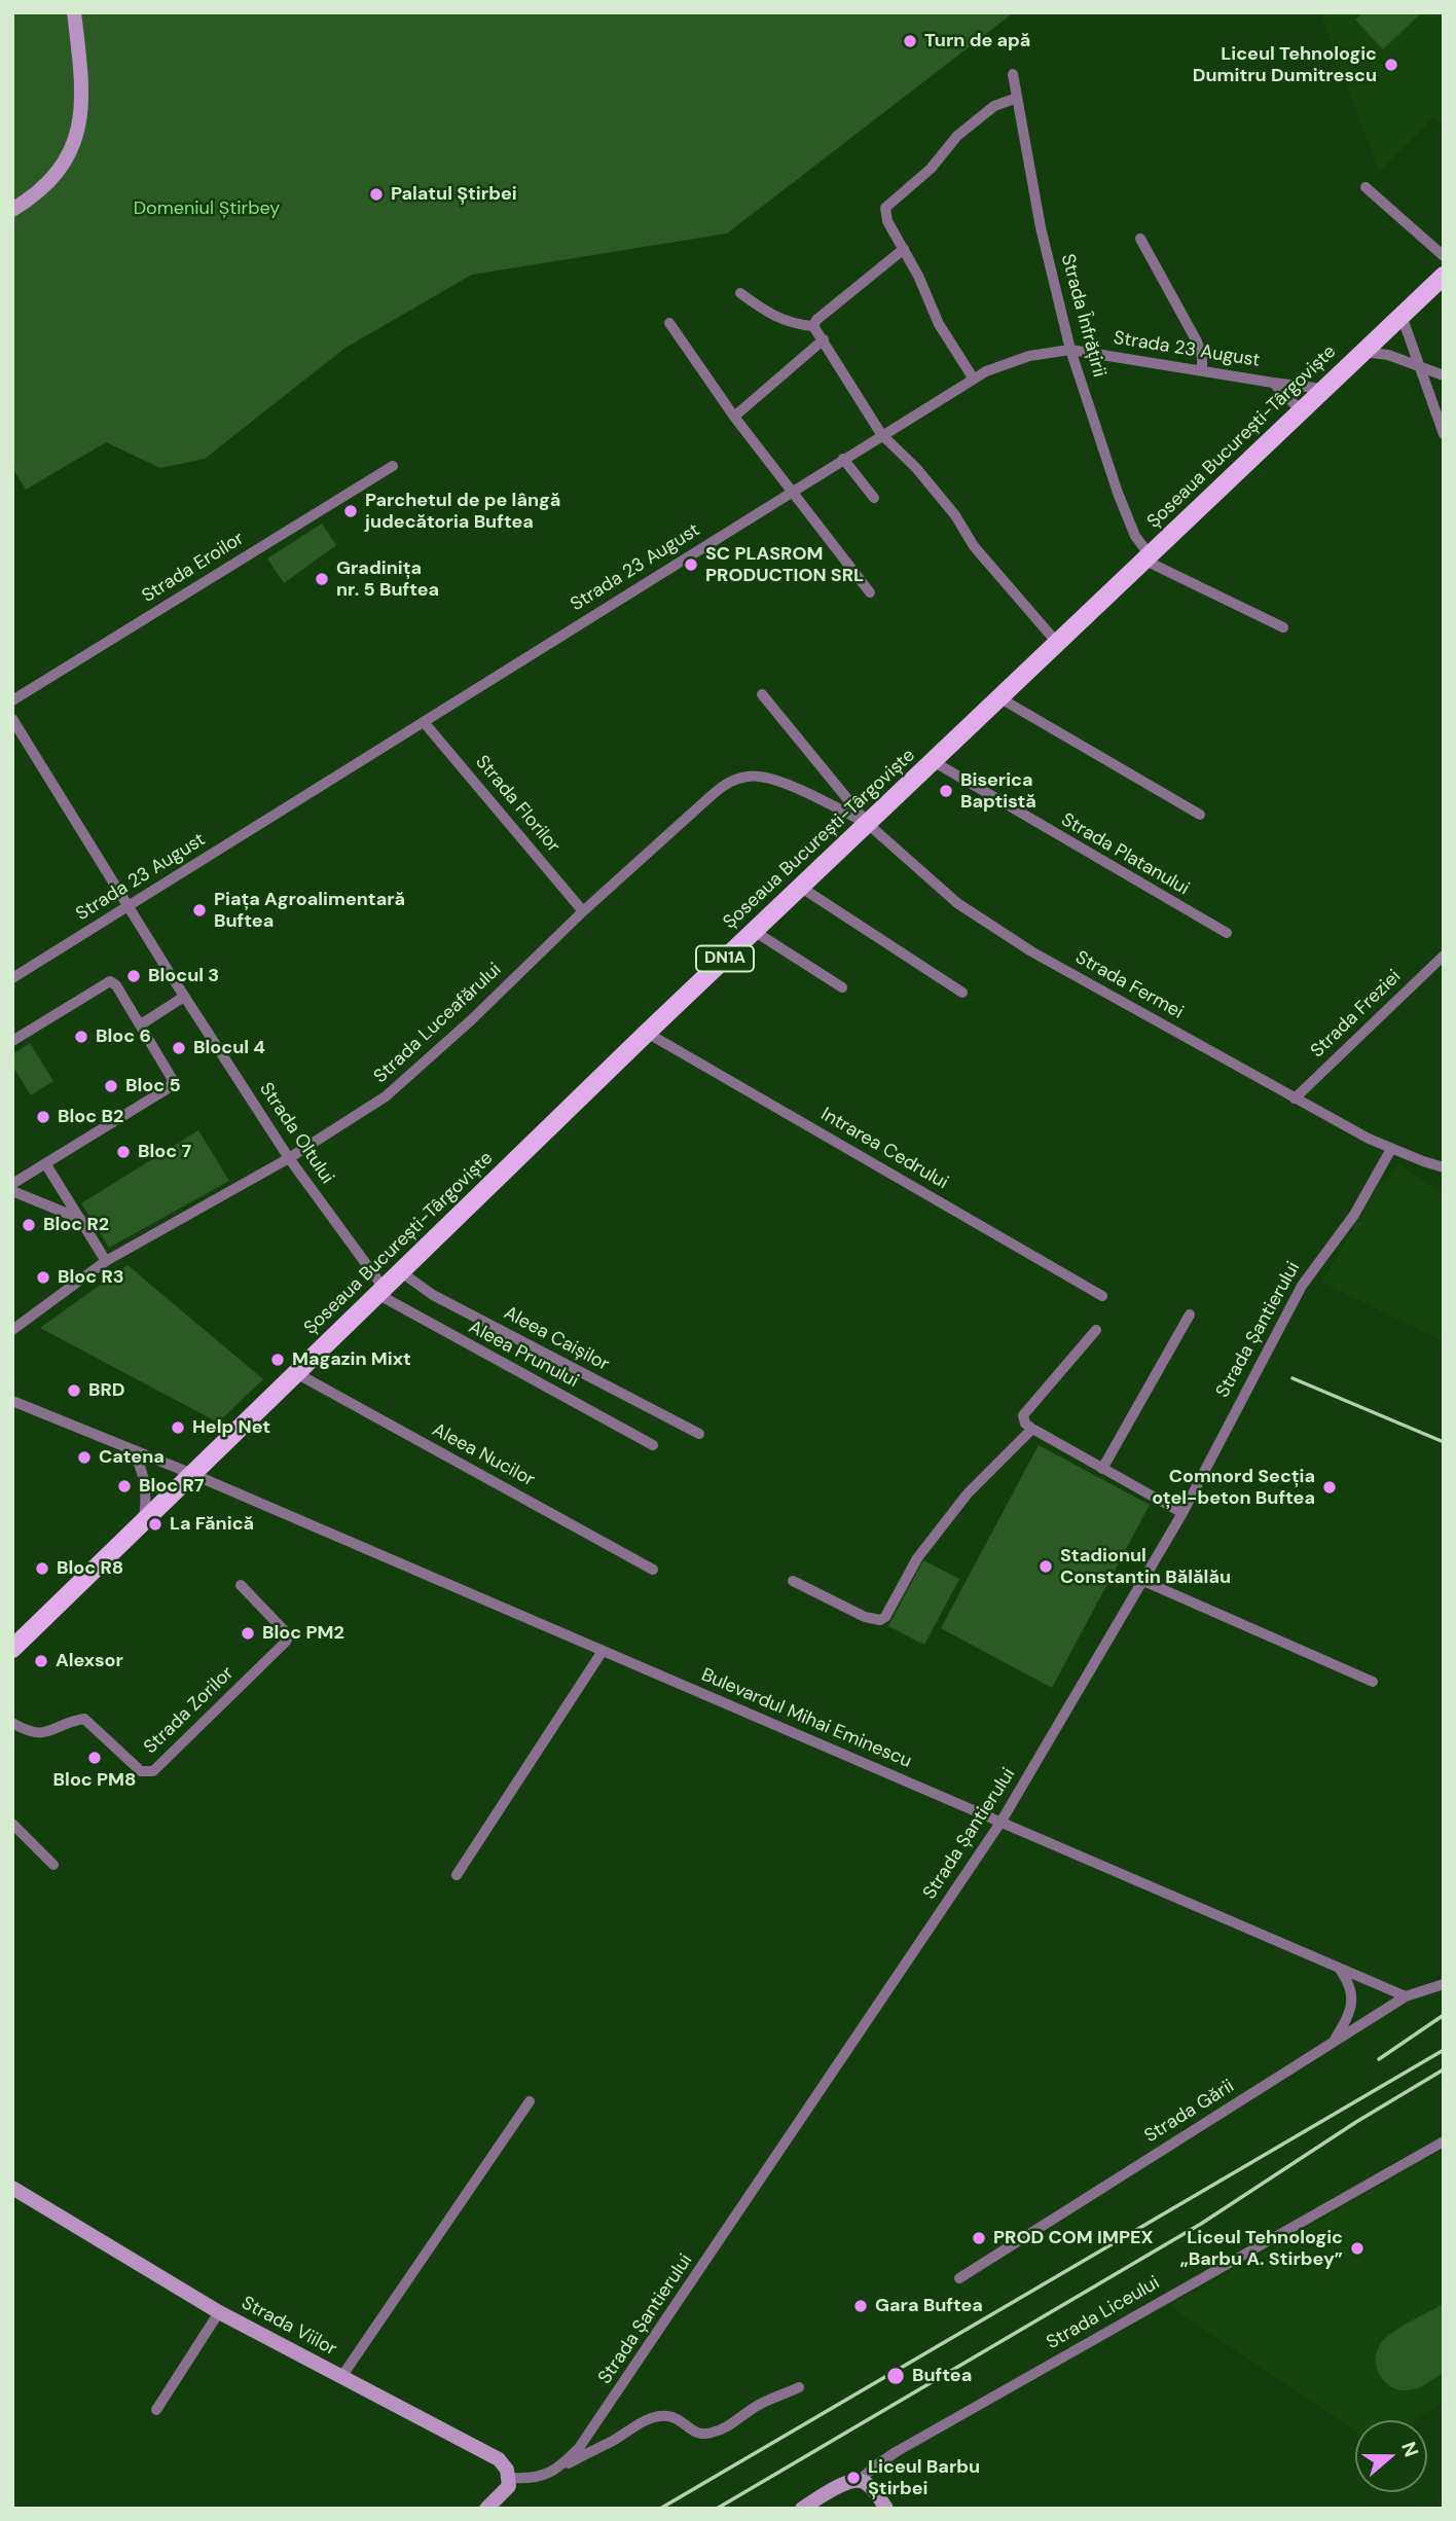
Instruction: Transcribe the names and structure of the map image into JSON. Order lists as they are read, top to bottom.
{
  "streets": {
    "main road": ["Șoseaua București-Târgoviște", "DN1A", "Strada Viilor"],
    "street": [
      "Strada Înfrățirii",
      "Strada 23 August",
      "Strada Eroilor",
      "Strada Florilor",
      "Strada Platanului",
      "Strada Fermei",
      "Strada Freziei",
      "Strada Luceafărului",
      "Strada Oltului",
      "Intrarea Cedrului",
      "Strada Șantierului",
      "Aleea Caișilor",
      "Aleea Prunului",
      "Aleea Nucilor",
      "Strada Zorilor",
      "Bulevardul Mihai Eminescu",
      "Strada Gării",
      "Strada Liceului"
    ]
  },
  "crossings": [
    ["Strada Înfrățirii", "Strada 23 August"],
    ["Strada Înfrățirii", "Șoseaua București-Târgoviște"],
    ["Strada 23 August", "Șoseaua București-Târgoviște"],
    ["Strada 23 August", "Strada Florilor"],
    ["Strada 23 August", "Strada Oltului"],
    ["Șoseaua București-Târgoviște", "Strada Platanului"],
    ["Șoseaua București-Târgoviște", "Strada Fermei"],
    ["Șoseaua București-Târgoviște", "Strada Luceafărului"],
    ["Șoseaua București-Târgoviște", "Strada Oltului"],
    ["Șoseaua București-Târgoviște", "Intrarea Cedrului"],
    ["Șoseaua București-Târgoviște", "Aleea Caișilor"],
    ["Șoseaua București-Târgoviște", "Aleea Prunului"],
    ["Șoseaua București-Târgoviște", "Aleea Nucilor"],
    ["Șoseaua București-Târgoviște", "Bulevardul Mihai Eminescu"],
    ["Strada Florilor", "Strada Luceafărului"],
    ["Strada Fermei", "Strada Freziei"],
    ["Strada Fermei", "Strada Luceafărului"],
    ["Strada Fermei", "Strada Șantierului"],
    ["Strada Luceafărului", "Strada Oltului"],
    ["Strada Oltului", "Aleea Prunului"],
    ["Strada Șantierului", "Bulevardul Mihai Eminescu"],
    ["Bulevardul Mihai Eminescu", "Strada Gării"]
  ],
  "parks": ["Domeniul Știrbey"],
  "places": [
    "Turn de apă",
    "Liceul Tehnologic Dumitru Dumitrescu",
    "Palatul Știrbei",
    "Parchetul de pe lângă judecătoria Buftea",
    "SC PLASROM PRODUCTION SRL",
    "Gradinița nr. 5 Buftea",
    "Biserica Baptistă",
    "Piața Agroalimentară Buftea",
    "Blocul 3",
    "Bloc 6",
    "Blocul 4",
    "Bloc 5",
    "Bloc B2",
    "Bloc 7",
    "Bloc R2",
    "Bloc R3",
    "Magazin Mixt",
    "BRD",
    "Help Net",
    "Catena",
    "Bloc R7",
    "Comnord Secția oțel-beton Buftea",
    "La Fănică",
    "Stadionul Constantin Bălălău",
    "Bloc R8",
    "Bloc PM2",
    "Alexsor",
    "Bloc PM8",
    "PROD COM IMPEX",
    "Liceul Tehnologic „Barbu A. Stirbey”",
    "Gara Buftea",
    "Buftea",
    "Liceul Barbu Știrbei"
  ],
  "north": "right"
}
